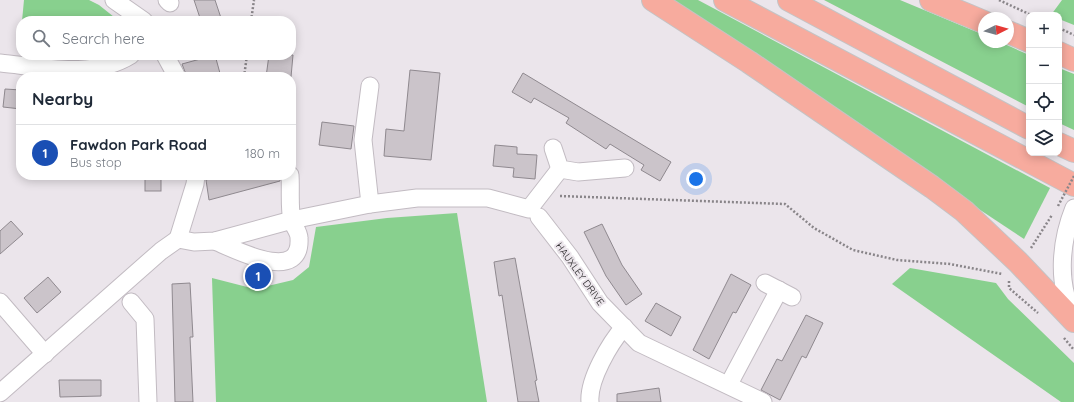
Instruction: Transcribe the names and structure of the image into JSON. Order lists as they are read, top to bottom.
{
  "streets": {
    "street": ["HAUXLEY DRIVE"]
  },
  "north": "right",
  "page": {
    "map_buttons": ["+", "−"],
    "search": "Search here",
    "heading": "Nearby",
    "list": [
      {
        "mark": "1",
        "name": "Fawdon Park Road",
        "note": "Bus stop",
        "value": "180 m"
      }
    ],
    "pins": "1"
  }
}
